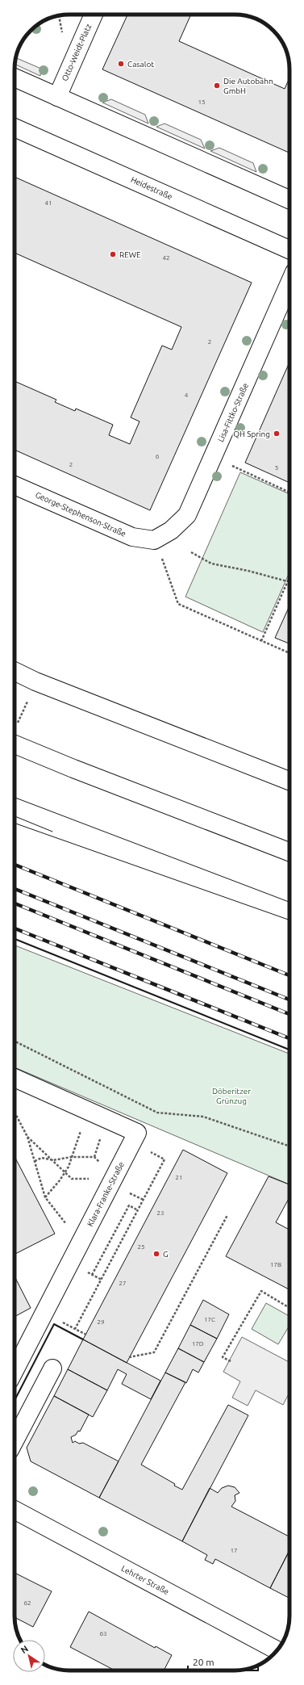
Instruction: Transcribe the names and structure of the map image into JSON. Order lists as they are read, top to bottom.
{
  "streets": {
    "street": [
      "Otto-Weidt-Platz",
      "Heidestraße",
      "Lisa-Fittko-Straße",
      "George-Stephenson-Straße",
      "Klara-Franke-Straße",
      "Lehrter Straße"
    ]
  },
  "crossings": [
    ["Lisa-Fittko-Straße", "George-Stephenson-Straße"]
  ],
  "parks": ["Döberitzer Grünzug"],
  "places": [
    "Casalot",
    "Die Autobahn GmbH",
    "REWE",
    "QH Spring",
    "G"
  ],
  "house_numbers": [
    "15",
    "41",
    "42",
    "2",
    "4",
    "6",
    "2",
    "5",
    "21",
    "23",
    "25",
    "17B",
    "27",
    "17C",
    "29",
    "17D",
    "17",
    "62",
    "63"
  ],
  "scale_bar": "20 m",
  "north": "top left"
}
